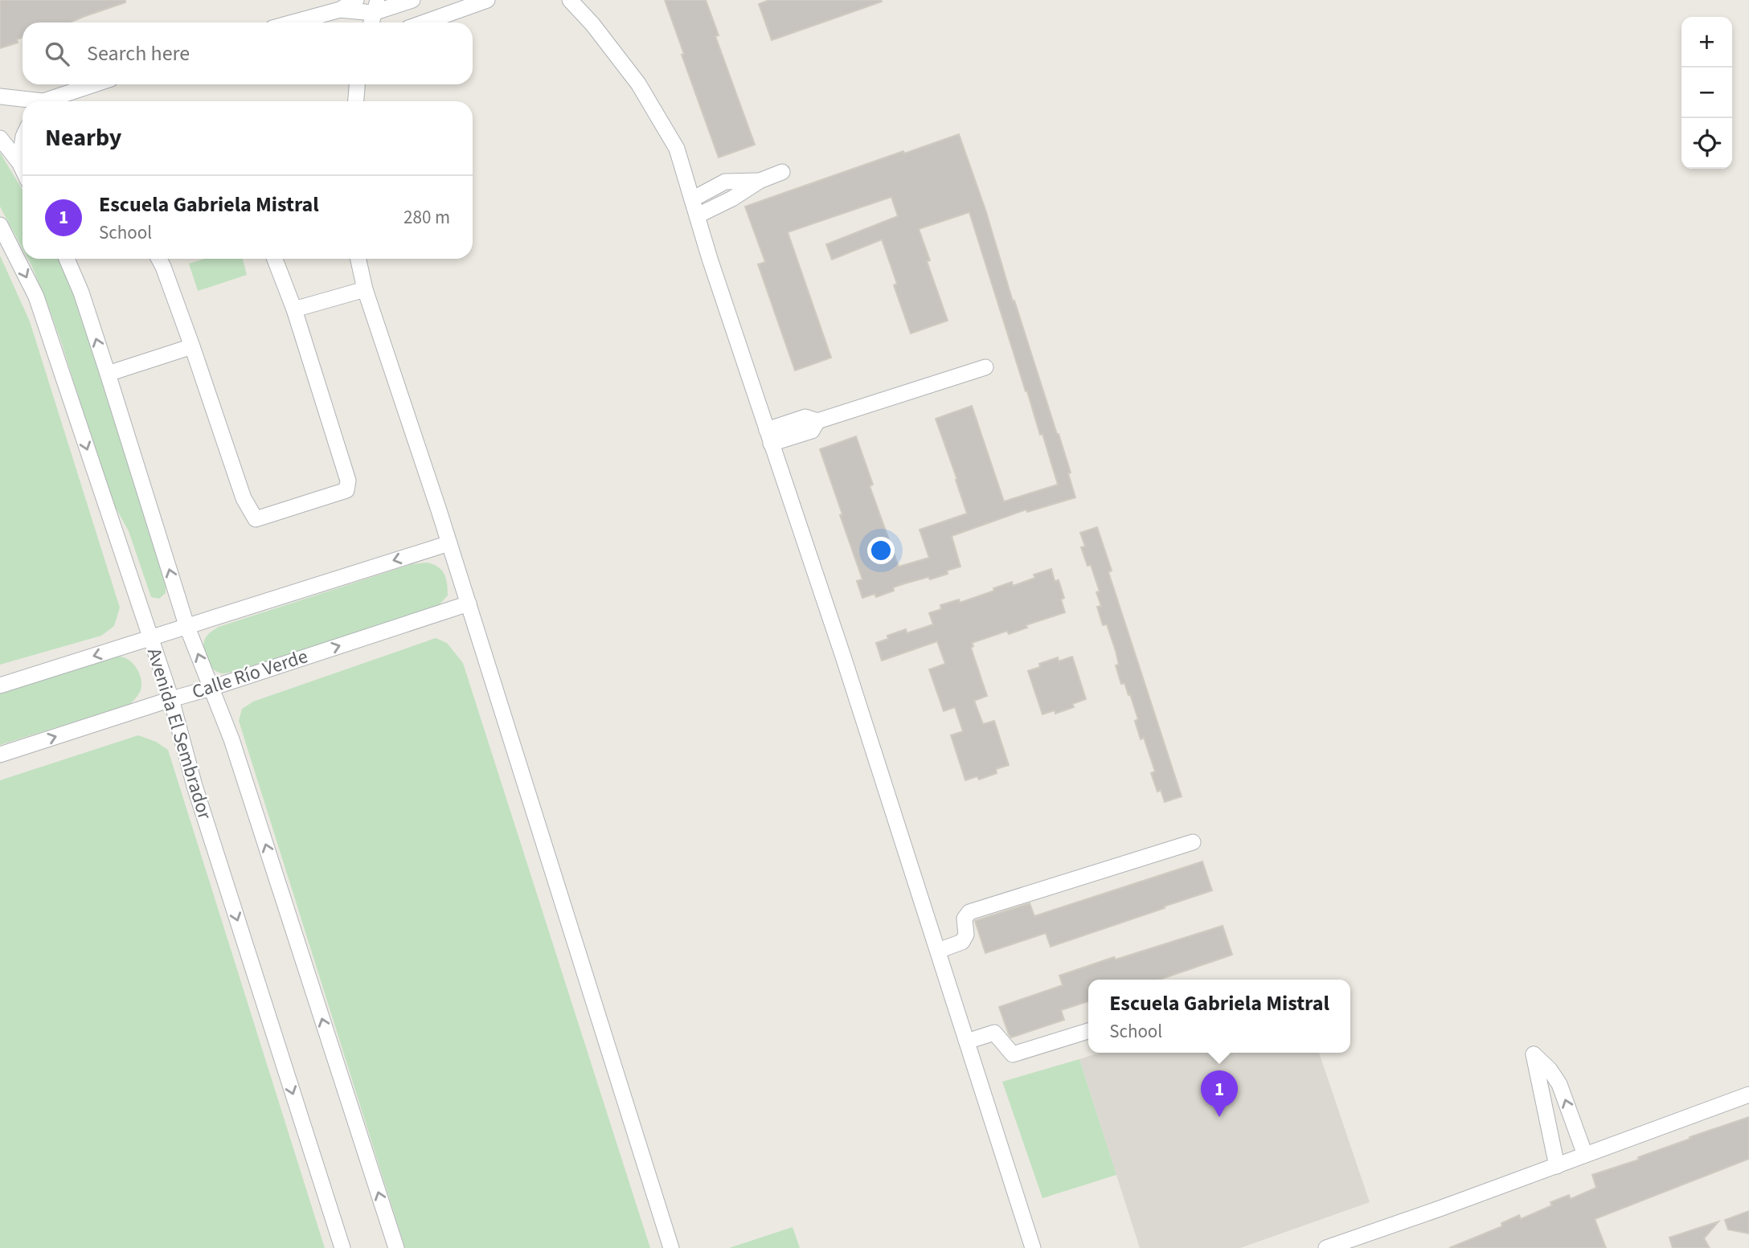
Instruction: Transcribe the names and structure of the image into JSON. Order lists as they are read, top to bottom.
{
  "streets": {
    "street": ["Calle Río Verde", "Avenida El Sembrador"]
  },
  "crossings": [
    ["Calle Río Verde", "Avenida El Sembrador"]
  ],
  "page": {
    "map_buttons": ["+", "−"],
    "search": "Search here",
    "heading": "Nearby",
    "list": [
      {
        "mark": "1",
        "name": "Escuela Gabriela Mistral",
        "note": "School",
        "value": "280 m"
      }
    ],
    "popup": ["Escuela Gabriela Mistral", "School"],
    "pins": "1"
  }
}
